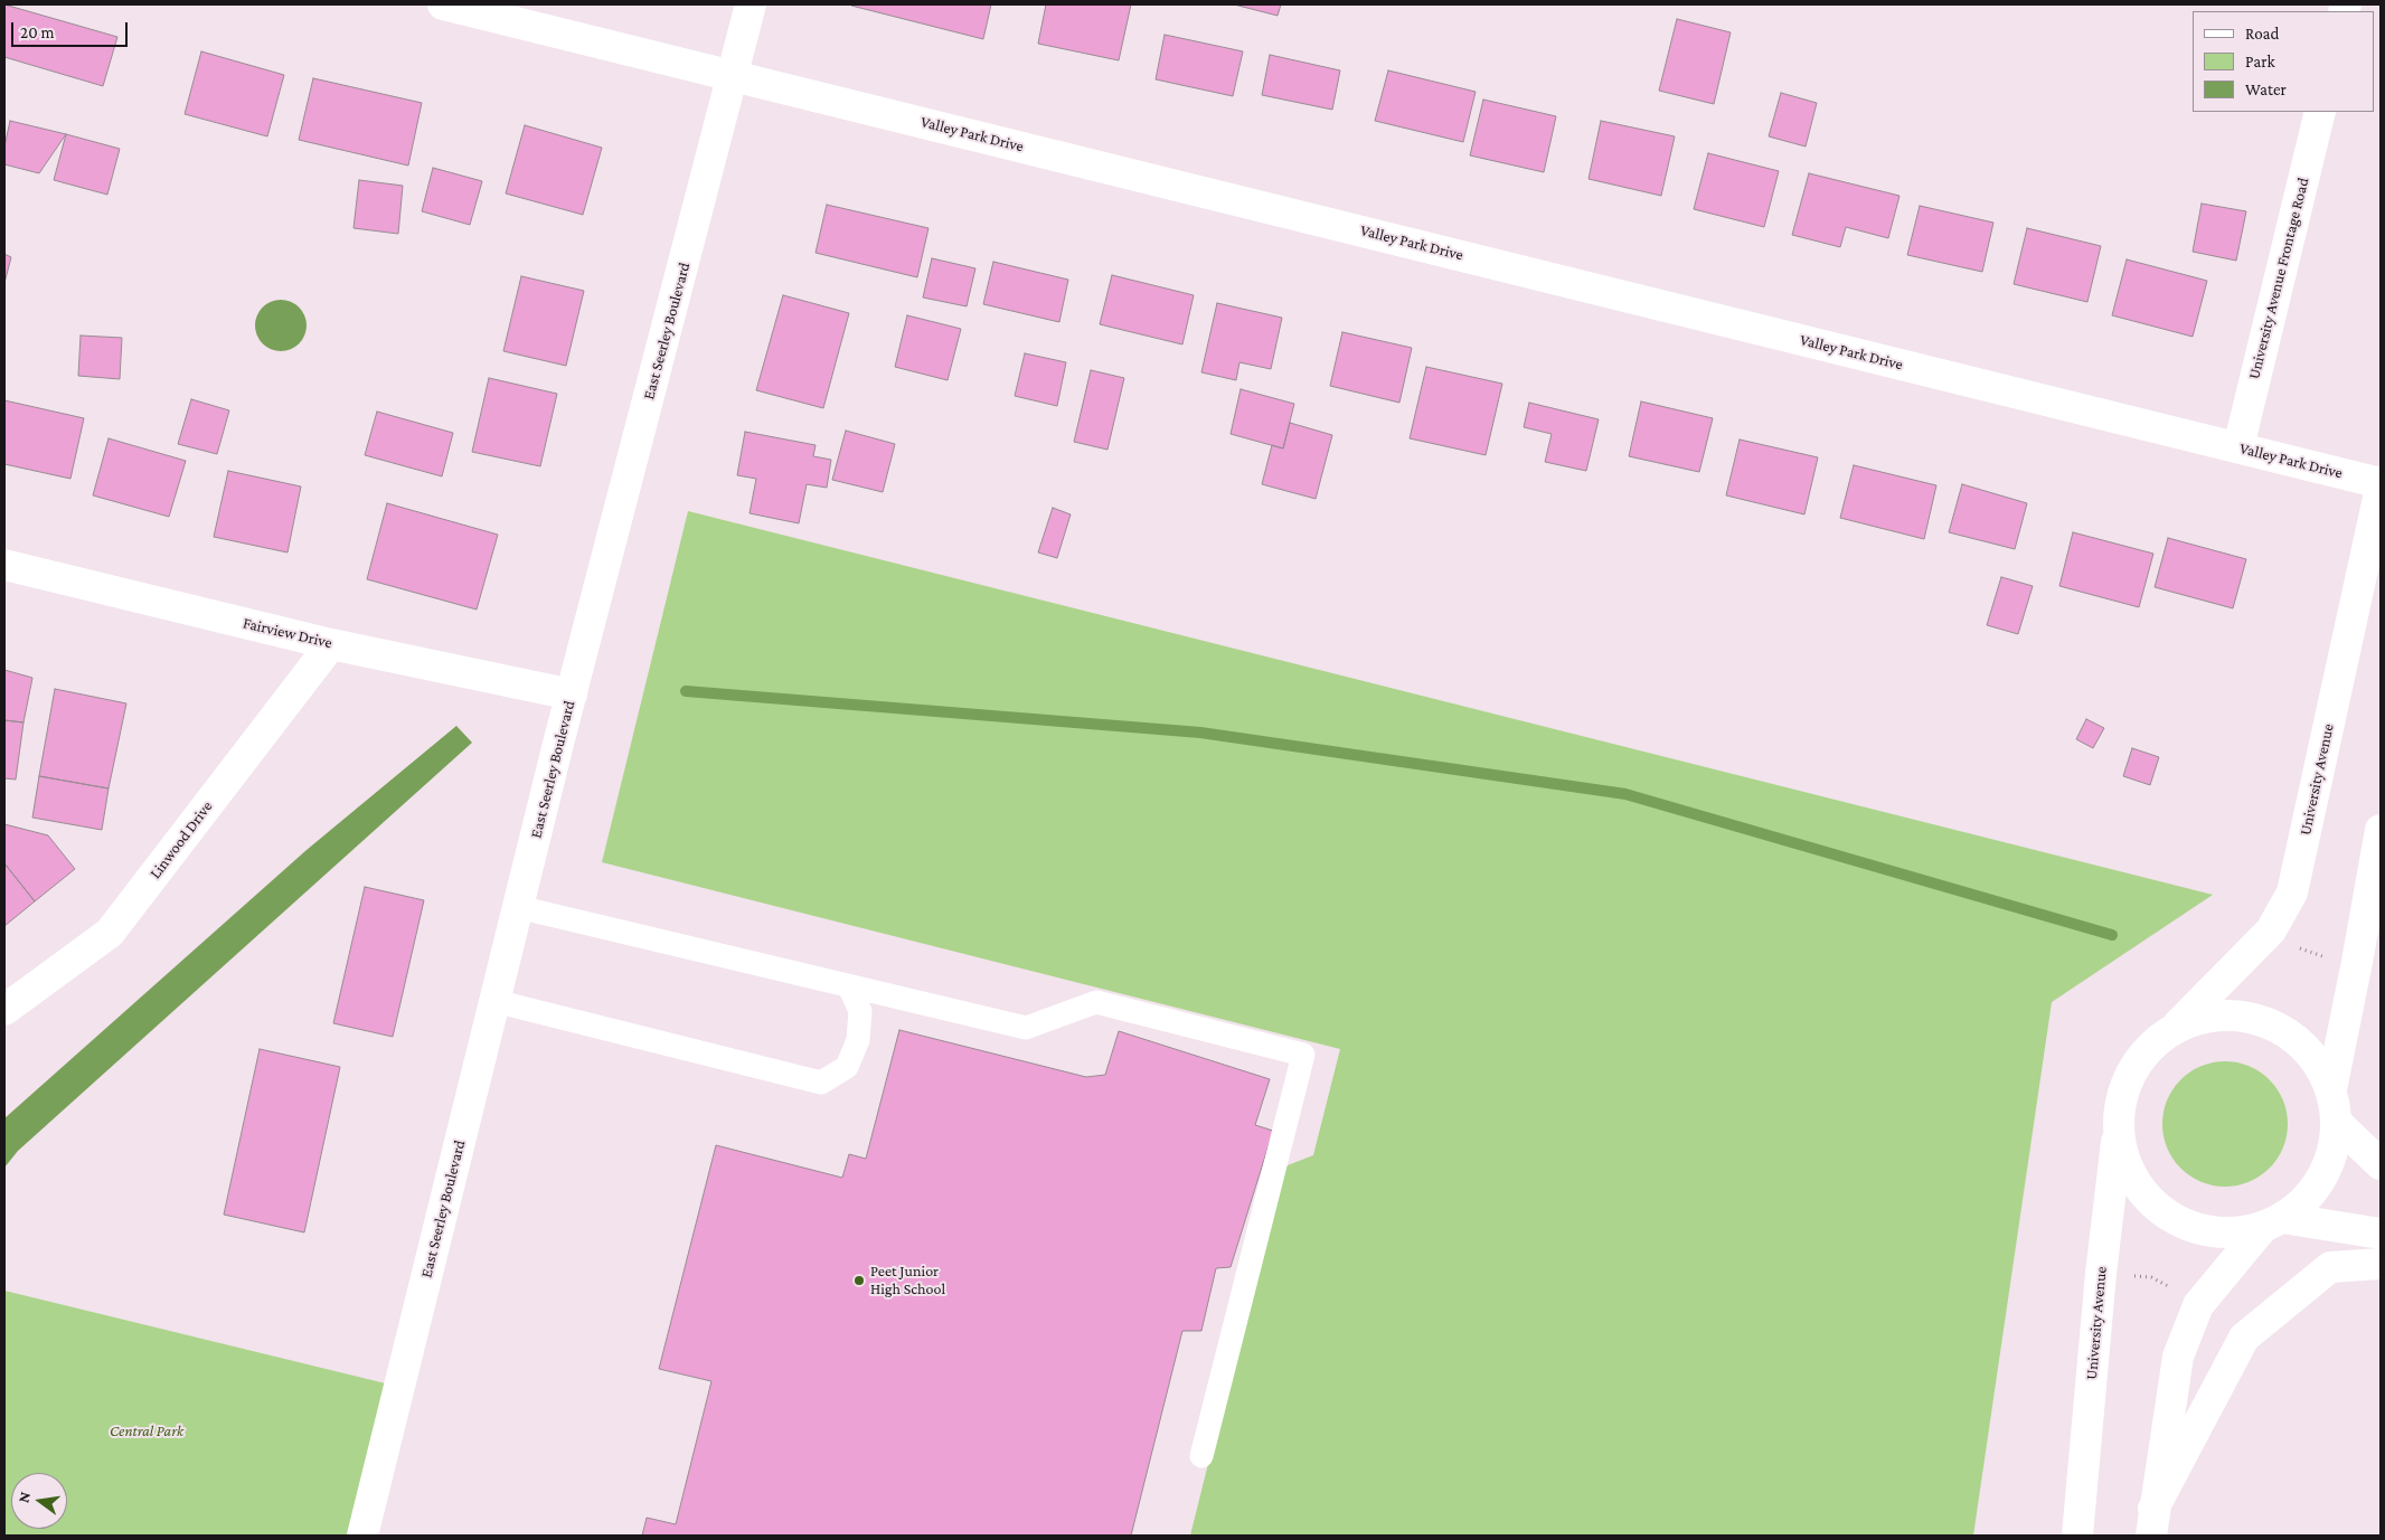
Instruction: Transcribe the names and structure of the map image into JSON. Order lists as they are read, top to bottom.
{
  "streets": {
    "street": [
      "Valley Park Drive",
      "University Avenue Frontage Road",
      "East Seerley Boulevard",
      "Fairview Drive",
      "University Avenue",
      "Linwood Drive"
    ]
  },
  "crossings": [
    ["Valley Park Drive", "University Avenue Frontage Road"],
    ["Valley Park Drive", "East Seerley Boulevard"],
    ["East Seerley Boulevard", "Fairview Drive"],
    ["Fairview Drive", "Linwood Drive"]
  ],
  "parks": ["Central Park"],
  "places": ["Peet Junior High School"],
  "legend": ["Road", "Park", "Water"],
  "scale_bar": "20 m",
  "north": "left"
}
